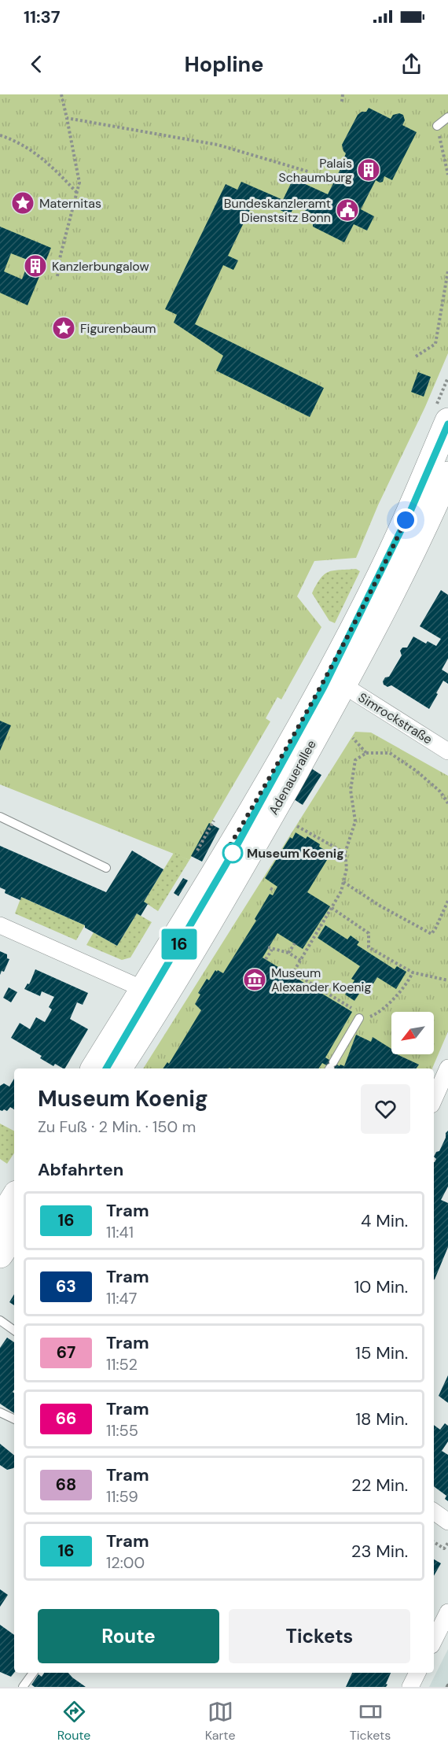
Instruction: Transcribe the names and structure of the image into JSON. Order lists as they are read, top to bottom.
{
  "streets": {
    "main road": ["Adenauerallee"],
    "street": ["Simrockstraße"]
  },
  "crossings": [
    ["Simrockstraße", "Adenauerallee"]
  ],
  "places": {
    "building": ["Palais Schaumburg", "Kanzlerbungalow"],
    "place": ["Maternitas", "Figurenbaum"],
    "public building": ["Bundeskanzleramt Dienstsitz Bonn"],
    "other": ["Museum Koenig"],
    "museum": ["Museum Alexander Koenig"]
  },
  "lines": ["tram line 16"],
  "north": "bottom left",
  "page": {
    "status": "11:37",
    "header": "Hopline",
    "on_map": "16",
    "heading": [
      ["Museum Koenig", "Zu Fuß · 2 Min. · 150 m"],
      "Abfahrten"
    ],
    "list": [
      {
        "mark": "16",
        "name": "Tram",
        "note": "11:41",
        "value": "4 Min."
      },
      {
        "mark": "63",
        "name": "Tram",
        "note": "11:47",
        "value": "10 Min."
      },
      {
        "mark": "67",
        "name": "Tram",
        "note": "11:52",
        "value": "15 Min."
      },
      {
        "mark": "66",
        "name": "Tram",
        "note": "11:55",
        "value": "18 Min."
      },
      {
        "mark": "68",
        "name": "Tram",
        "note": "11:59",
        "value": "22 Min."
      },
      {
        "mark": "16",
        "name": "Tram",
        "note": "12:00",
        "value": "23 Min."
      }
    ],
    "buttons": ["Route", "Tickets"],
    "tabs": ["Route", "Karte", "Tickets"]
  }
}
